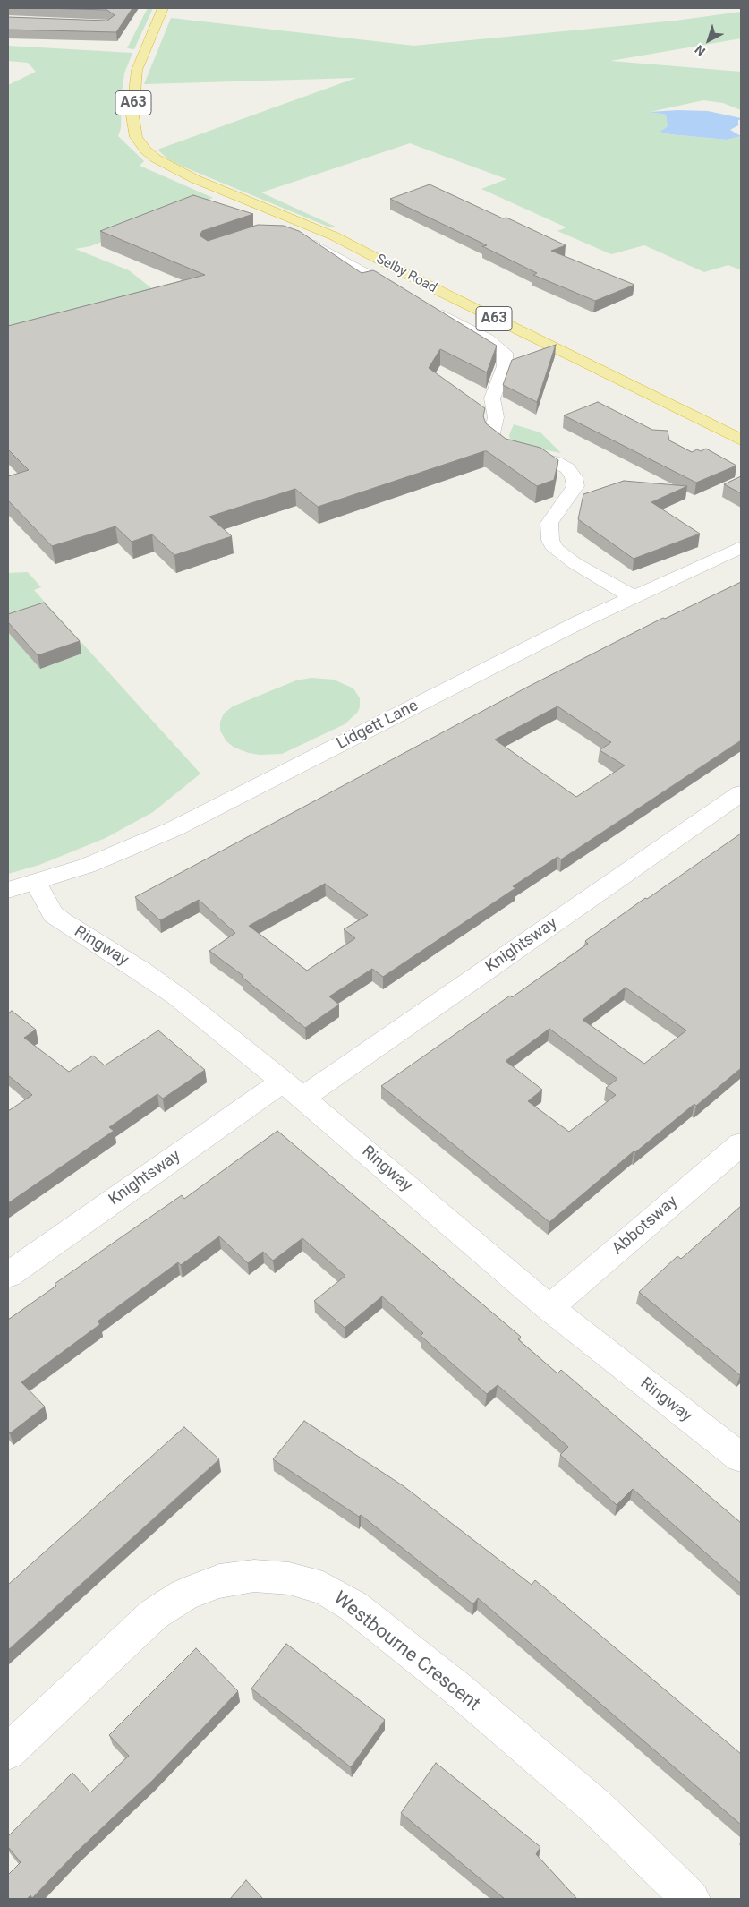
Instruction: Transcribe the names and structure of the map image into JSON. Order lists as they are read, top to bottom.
{
  "streets": {
    "highway": ["A63", "Selby Road"],
    "street": [
      "Lidgett Lane",
      "Knightsway",
      "Ringway",
      "Abbotsway",
      "Westbourne Crescent"
    ]
  },
  "crossings": [
    ["Lidgett Lane", "Ringway"],
    ["Knightsway", "Ringway"],
    ["Ringway", "Abbotsway"]
  ],
  "north": "bottom left"
}
